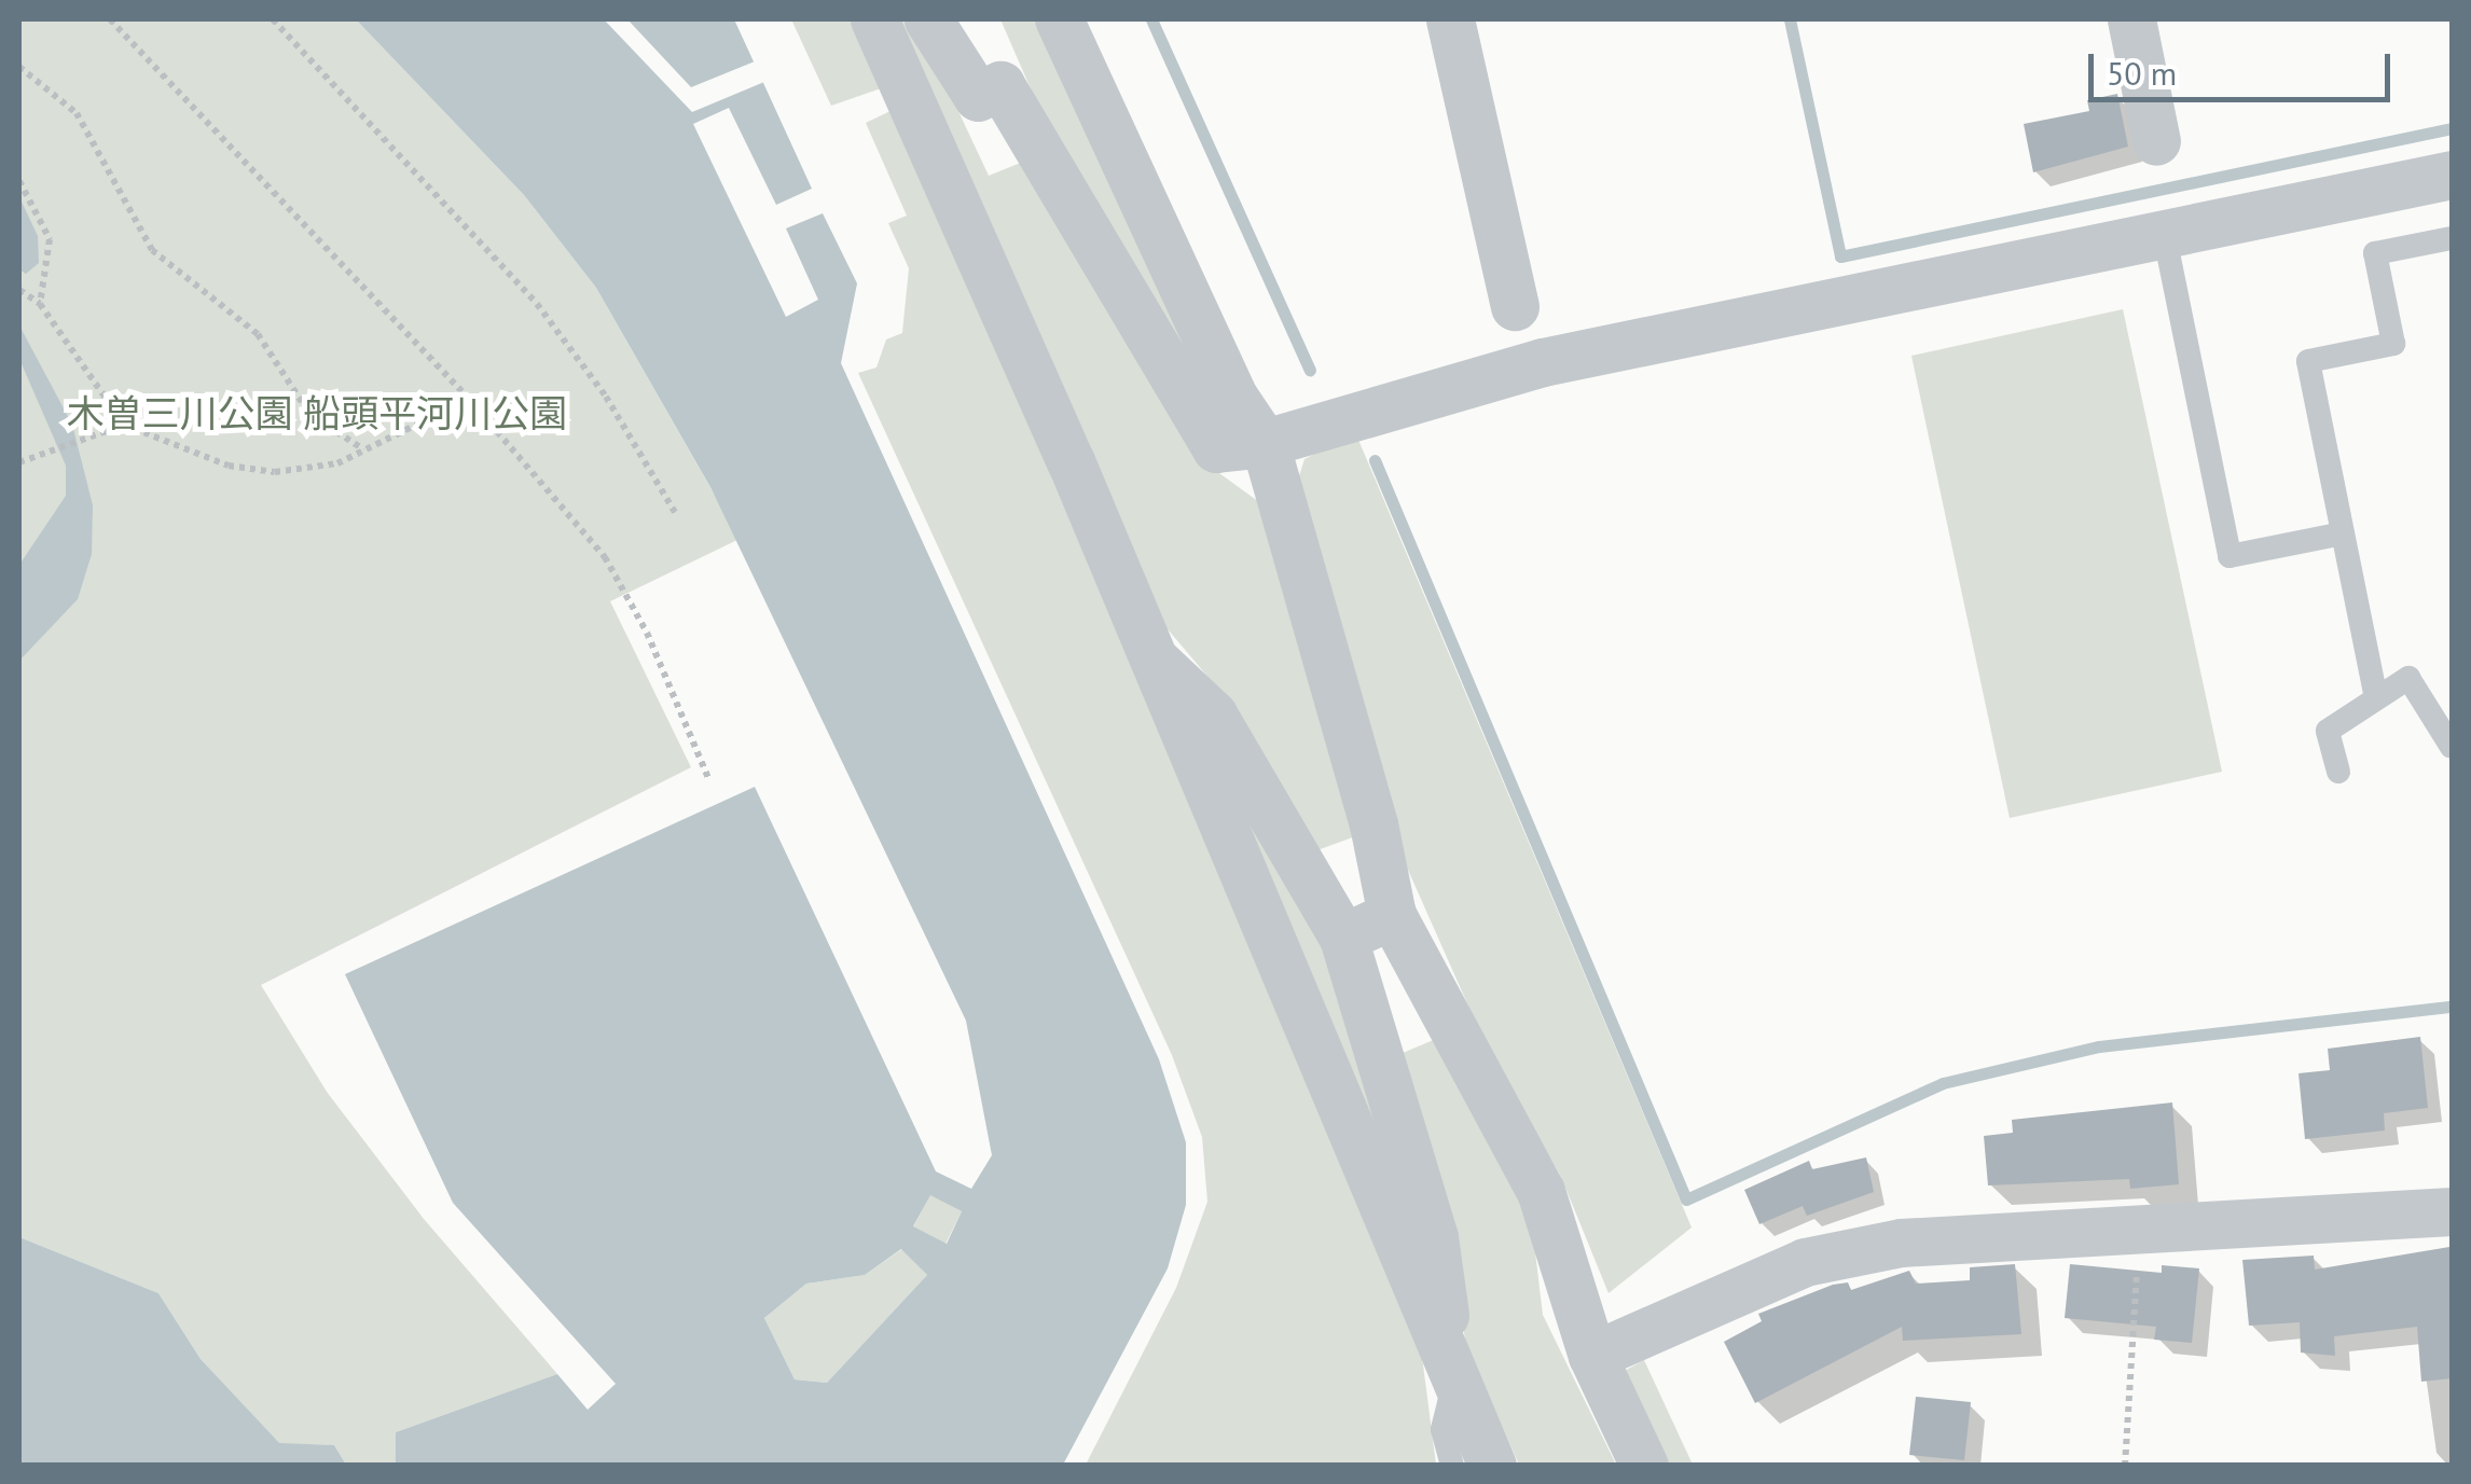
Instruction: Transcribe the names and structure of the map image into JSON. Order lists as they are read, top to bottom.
{
  "parks": ["木曽三川公園 船頭平河川公園"],
  "scale_bar": "50 m"
}
